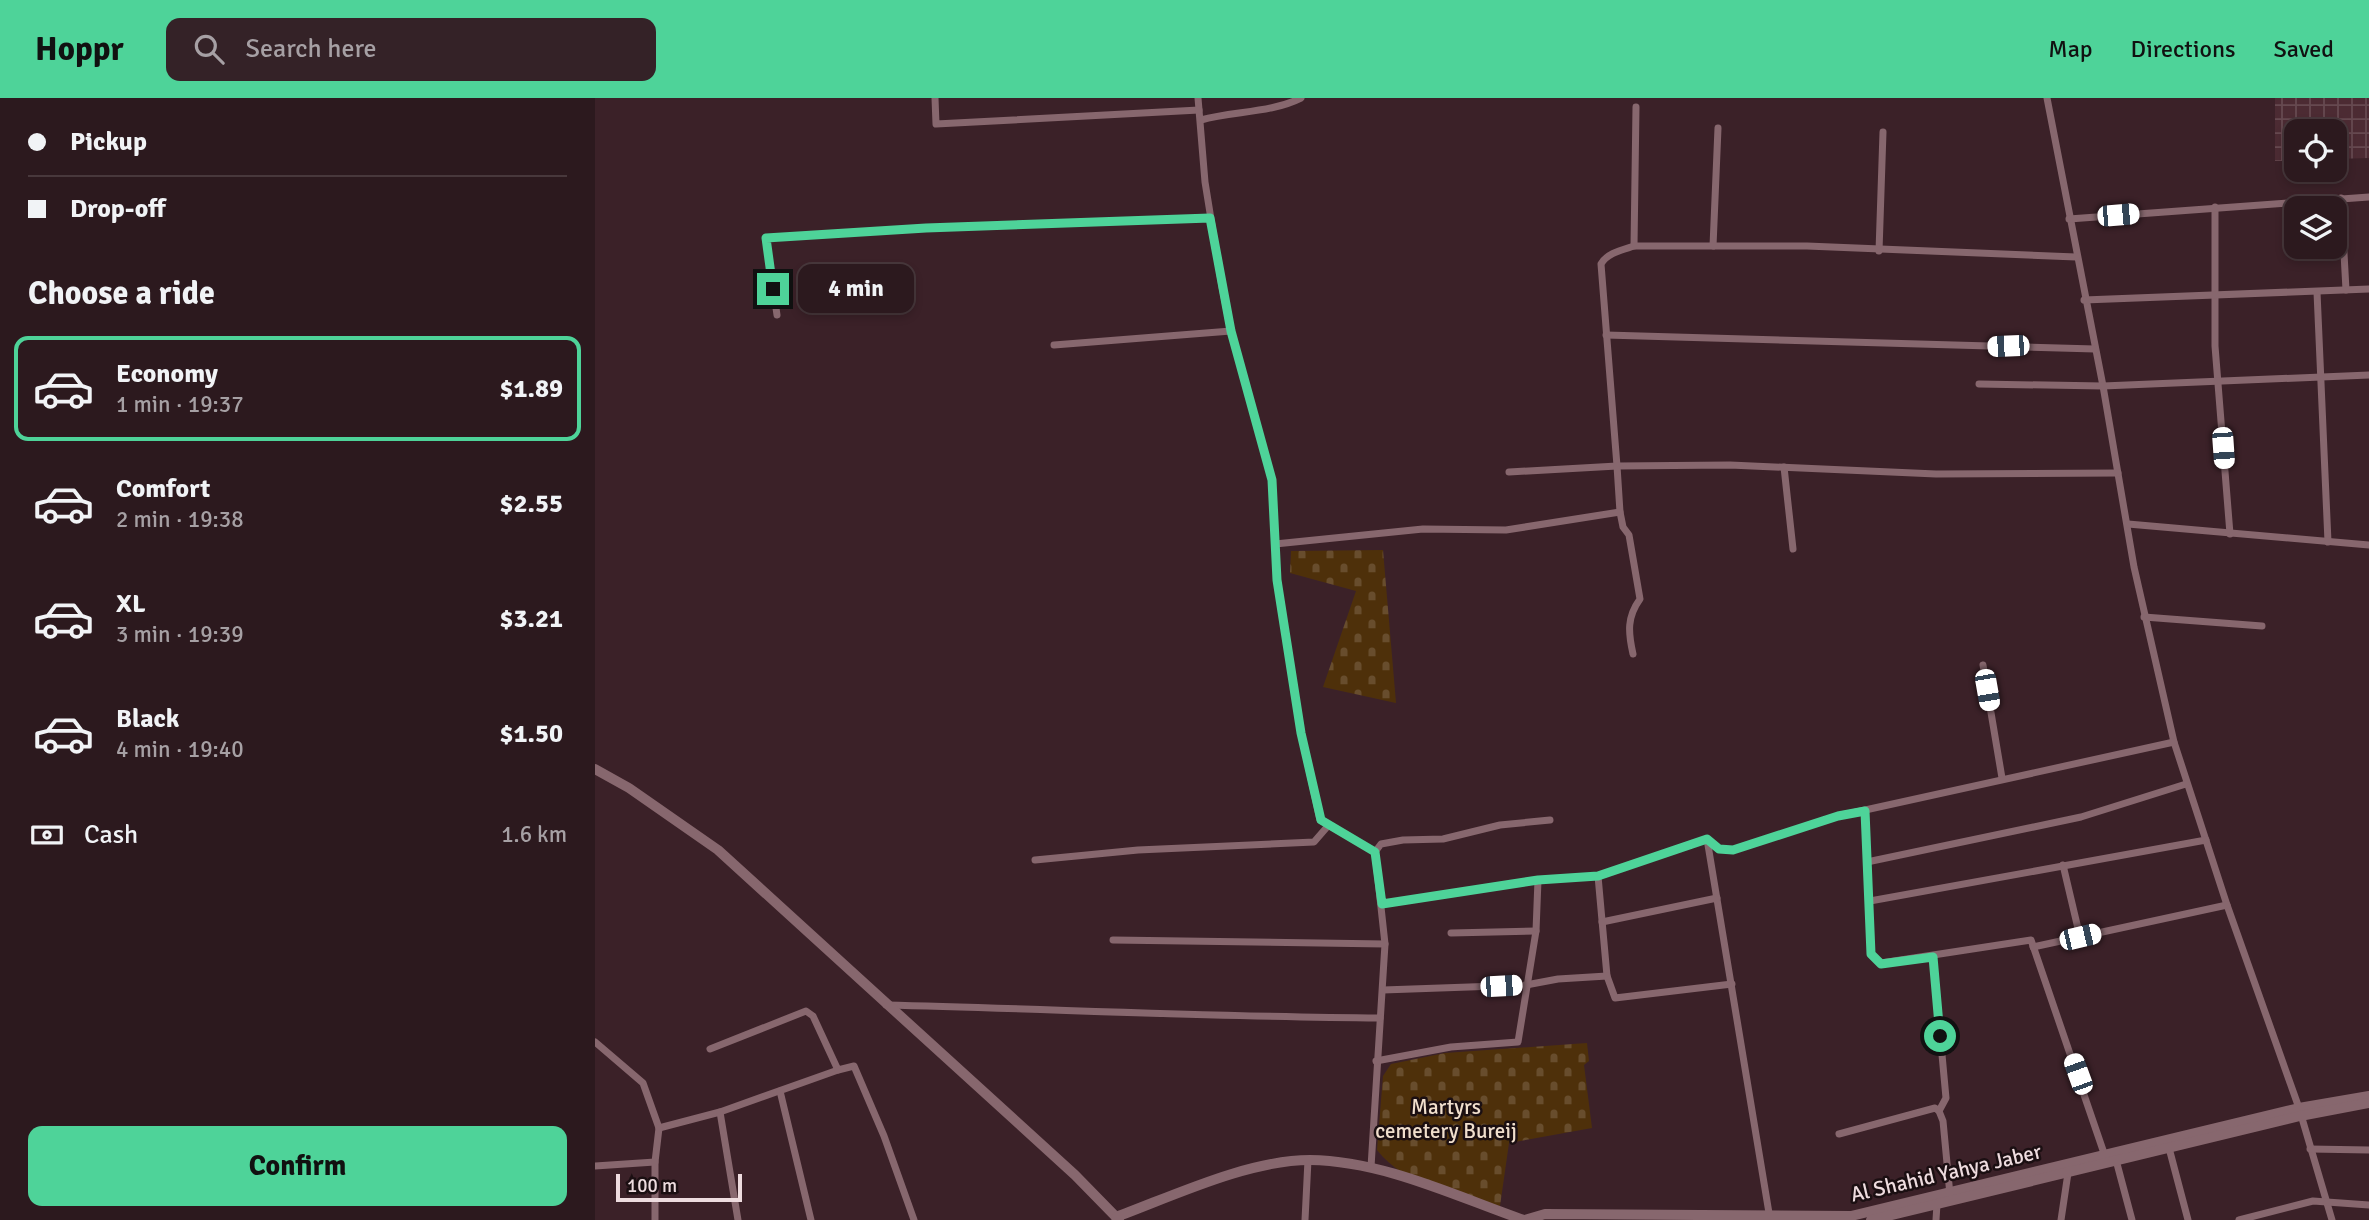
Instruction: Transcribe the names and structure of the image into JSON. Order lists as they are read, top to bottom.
{
  "streets": {
    "street": ["Al Shahid Yahya Jaber"]
  },
  "parks": ["Martyrs cemetery Bureij"],
  "scale_bar": "100 m",
  "page": {
    "header": "Hoppr",
    "search": "Search here",
    "nav": ["Map", "Directions", "Saved"],
    "banner": ["Pickup", "Drop-off"],
    "heading": "Choose a ride",
    "bubble": "4 min",
    "list": [
      {
        "name": "Economy",
        "note": "1 min · 19:37",
        "value": "$1.89"
      },
      {
        "name": "Comfort",
        "note": "2 min · 19:38",
        "value": "$2.55"
      },
      {
        "name": "XL",
        "note": "3 min · 19:39",
        "value": "$3.21"
      },
      {
        "name": "Black",
        "note": "4 min · 19:40",
        "value": "$1.50"
      }
    ],
    "pay": ["Cash", "1.6 km"],
    "buttons": "Confirm",
    "scale": "100 m"
  }
}
